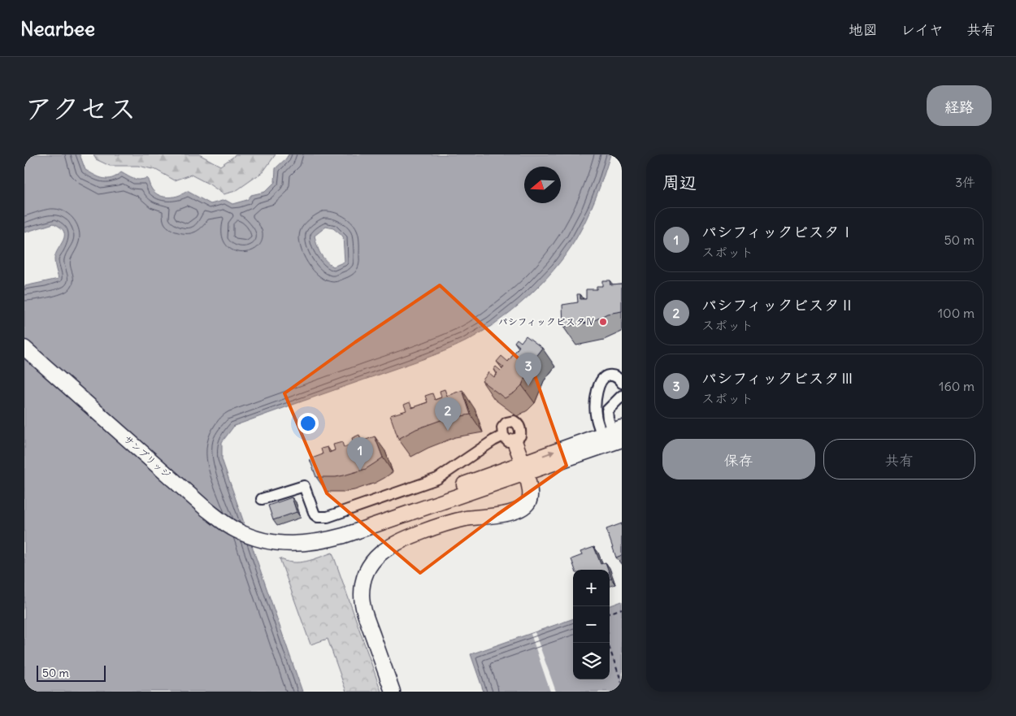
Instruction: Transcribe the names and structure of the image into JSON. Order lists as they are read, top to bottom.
{
  "streets": {
    "street": ["サンブリッジ"]
  },
  "places": ["パシフィックビスタⅣ"],
  "scale_bar": "50 m",
  "north": "left",
  "page": {
    "header": "Nearbee",
    "nav": ["地図", "レイヤ", "共有"],
    "title": "アクセス",
    "buttons": [
      "経路",
      ["保存", "共有"]
    ],
    "heading": ["周辺", "3件"],
    "list": [
      {
        "mark": "1",
        "name": "パシフィックビスタⅠ",
        "note": "スポット",
        "value": "50 m"
      },
      {
        "mark": "2",
        "name": "パシフィックビスタⅡ",
        "note": "スポット",
        "value": "100 m"
      },
      {
        "mark": "3",
        "name": "パシフィックビスタⅢ",
        "note": "スポット",
        "value": "160 m"
      }
    ],
    "pins": ["3", "2", "1"],
    "map_buttons": ["+", "−"],
    "scale": "50 m"
  }
}
